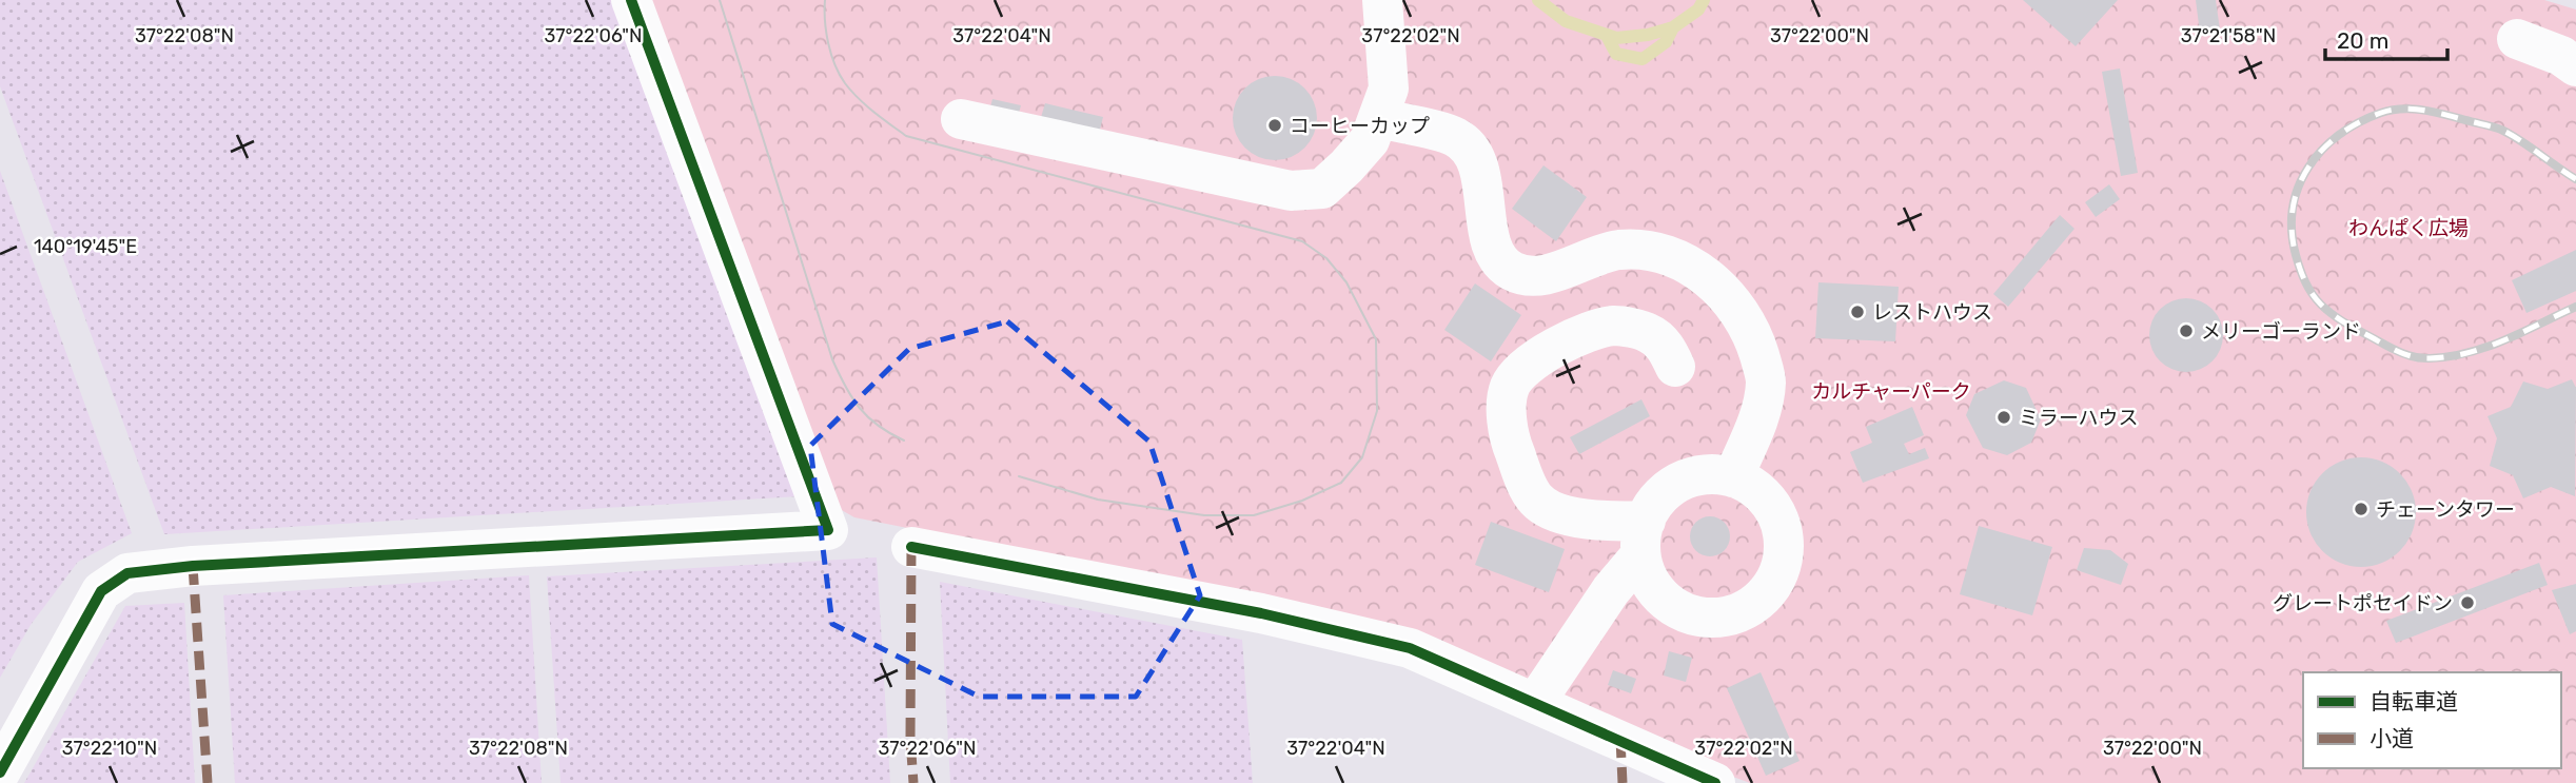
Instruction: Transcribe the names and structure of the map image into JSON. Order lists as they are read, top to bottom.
{
  "parks": ["わんぱく広場", "カルチャーパーク"],
  "places": [
    "コーヒーカップ",
    "レストハウス",
    "メリーゴーランド",
    "ミラーハウス",
    "チェーンタワー",
    "グレートポセイドン"
  ],
  "legend": ["自転車道", "小道"],
  "scale_bar": "20 m",
  "coordinates": [
    "37°22'08\"N",
    "37°22'06\"N",
    "37°22'04\"N",
    "37°22'02\"N",
    "37°22'00\"N",
    "37°21'58\"N",
    "140°19'45\"E",
    "37°22'10\"N"
  ]
}
